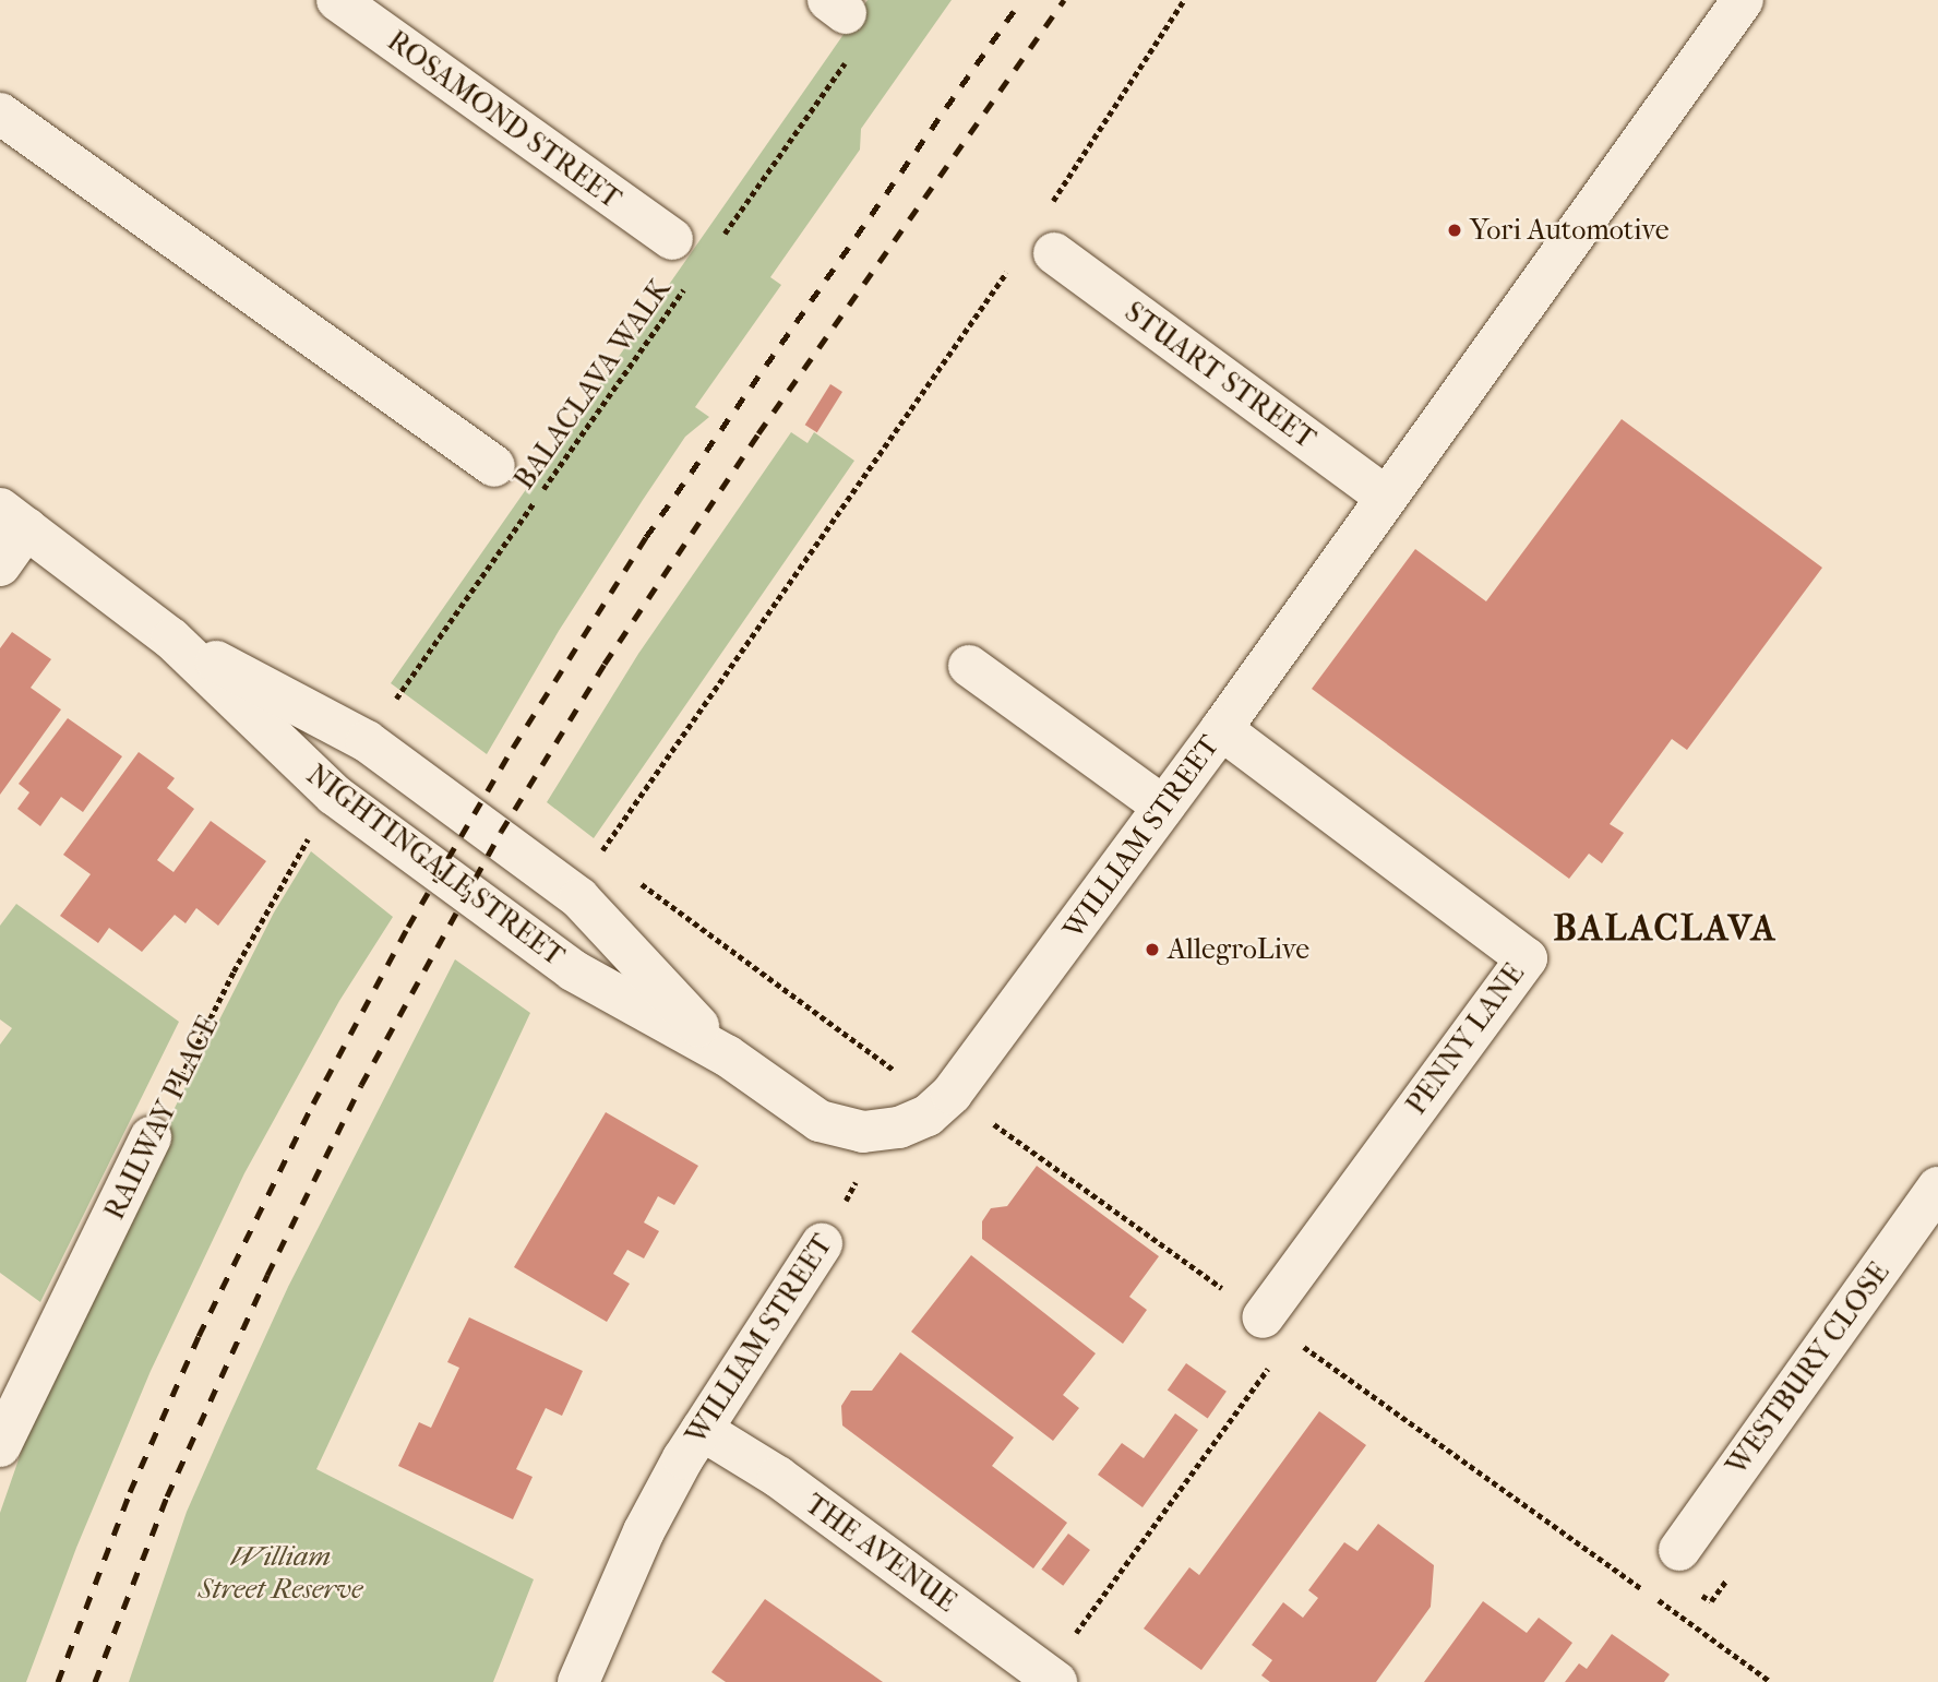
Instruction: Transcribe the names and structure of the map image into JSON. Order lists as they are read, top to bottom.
{
  "streets": {
    "street": [
      "ROSAMOND STREET",
      "STUART STREET",
      "WILLIAM STREET",
      "NIGHTINGALE STREET",
      "PENNY LANE",
      "RAILWAY PLACE",
      "WESTBURY CLOSE",
      "THE AVENUE"
    ],
    "path": ["BALACLAVA WALK"]
  },
  "crossings": [
    ["STUART STREET", "WILLIAM STREET"],
    ["BALACLAVA WALK", "NIGHTINGALE STREET"],
    ["WILLIAM STREET", "NIGHTINGALE STREET"],
    ["WILLIAM STREET", "PENNY LANE"],
    ["WILLIAM STREET", "THE AVENUE"],
    ["NIGHTINGALE STREET", "RAILWAY PLACE"]
  ],
  "districts": ["BALACLAVA"],
  "parks": ["William Street Reserve"],
  "places": ["Yori Automotive", "AllegroLive"]
}
